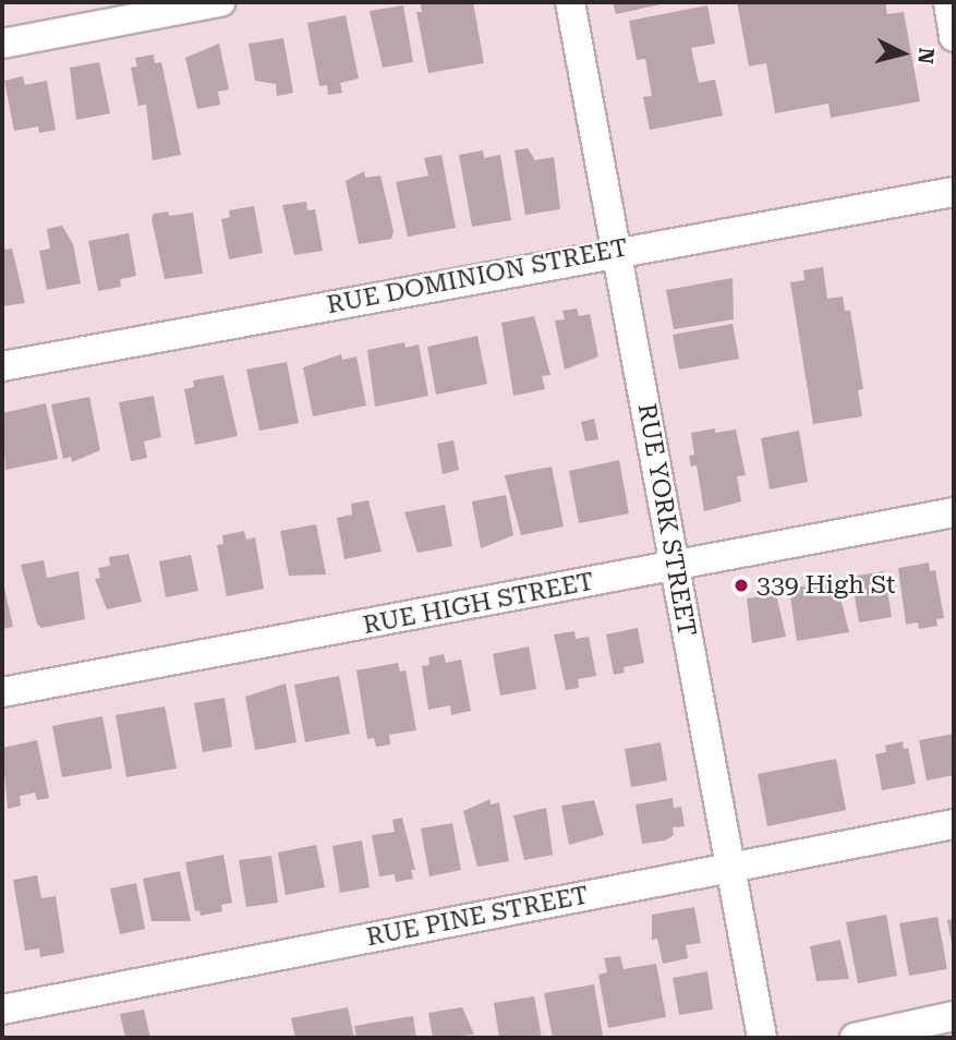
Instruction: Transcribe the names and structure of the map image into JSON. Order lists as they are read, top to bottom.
{
  "streets": {
    "street": [
      "RUE DOMINION STREET",
      "RUE YORK STREET",
      "RUE HIGH STREET",
      "RUE PINE STREET"
    ]
  },
  "crossings": [
    ["RUE DOMINION STREET", "RUE YORK STREET"],
    ["RUE YORK STREET", "RUE HIGH STREET"],
    ["RUE YORK STREET", "RUE PINE STREET"]
  ],
  "places": ["339 High St"],
  "north": "right"
}
